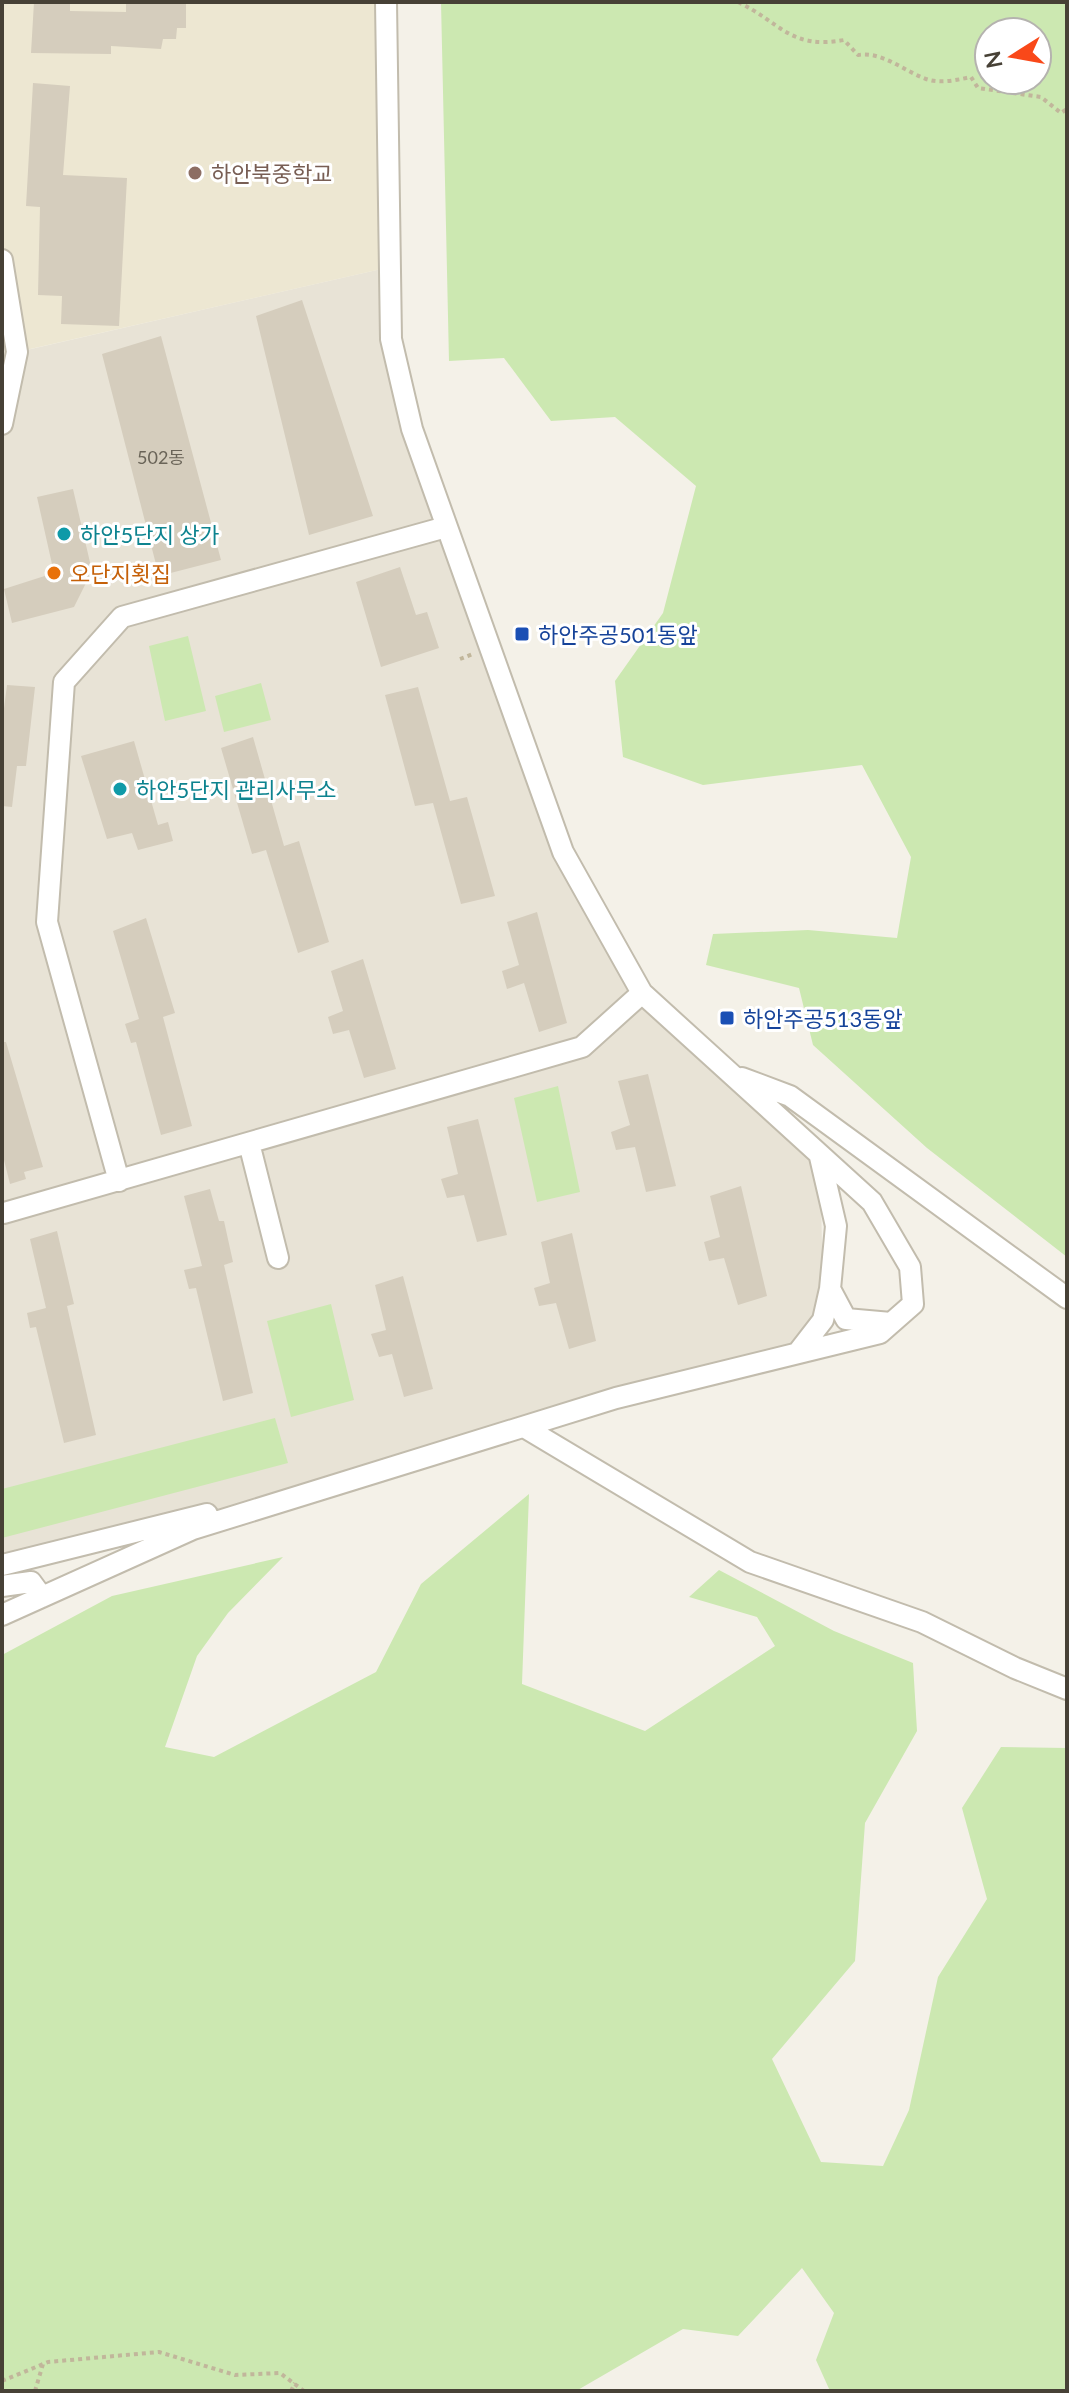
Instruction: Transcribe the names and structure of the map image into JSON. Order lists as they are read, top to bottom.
{
  "places": {
    "other": [
      "하안북중학교",
      "하안5단지 상가",
      "오단지횟집",
      "하안5단지 관리사무소"
    ],
    "transit": ["하안주공501동앞", "하안주공513동앞"]
  },
  "house_numbers": ["502동"],
  "north": "left"
}
